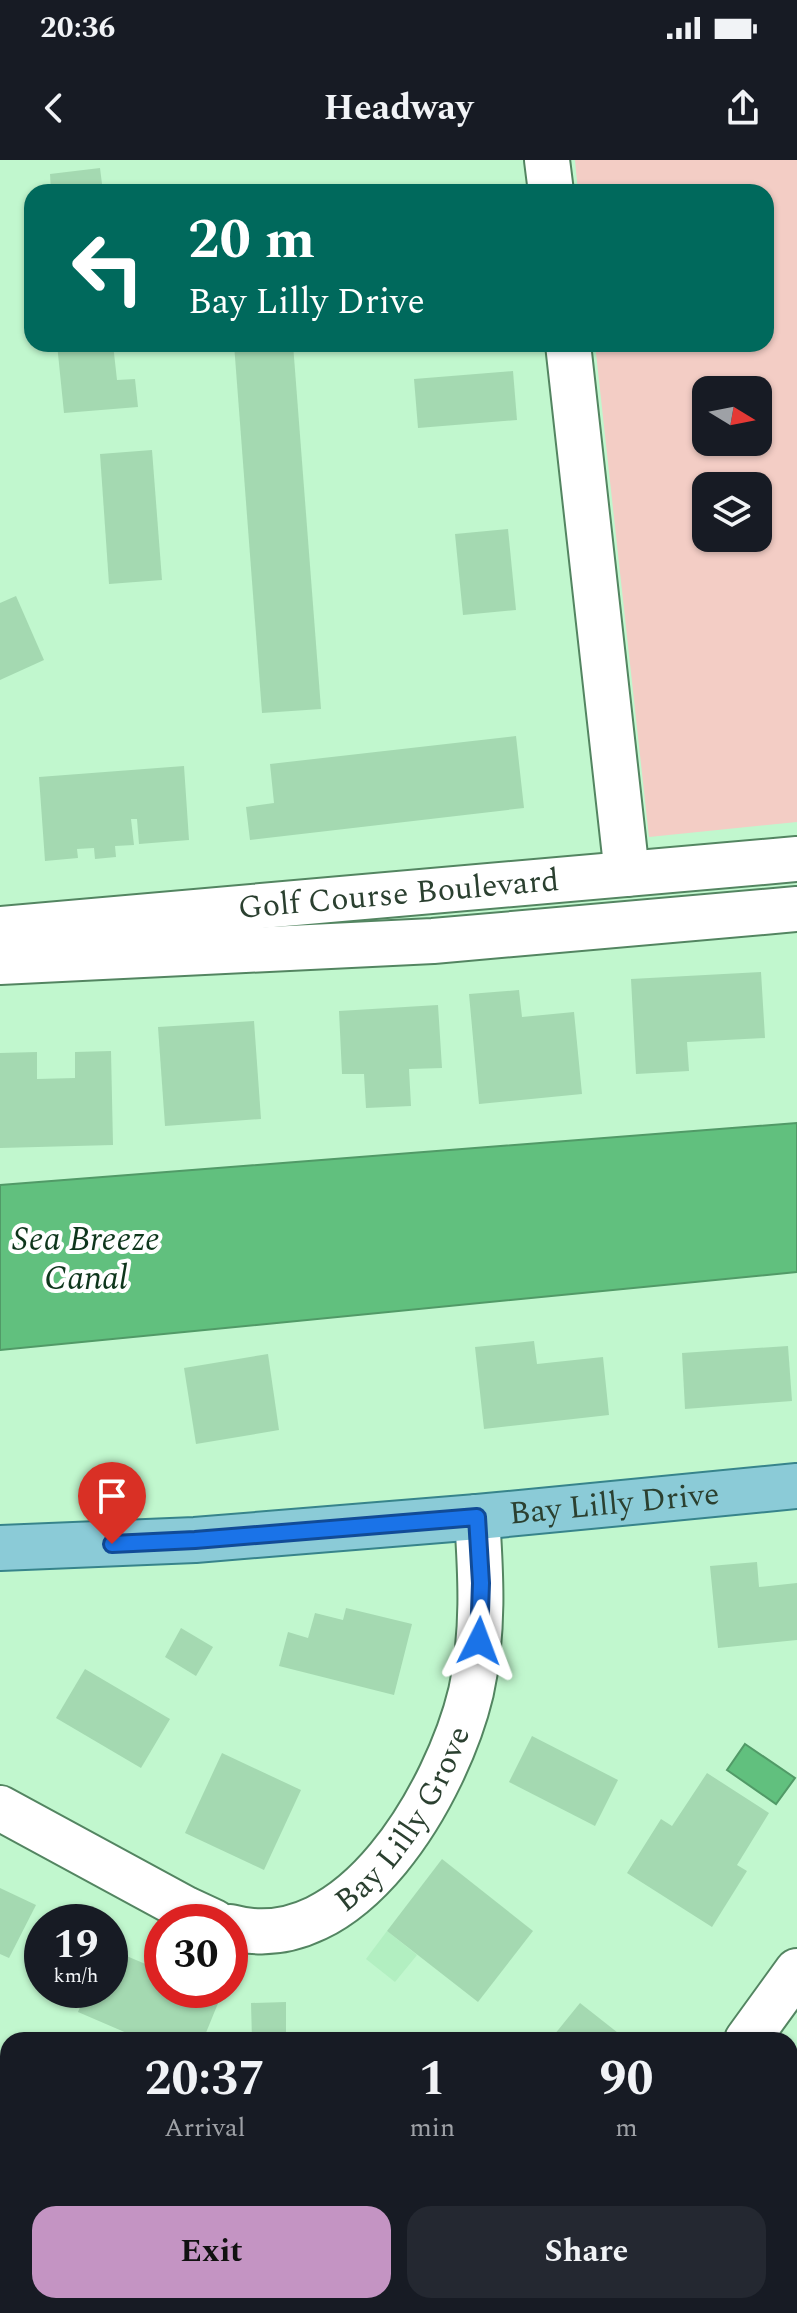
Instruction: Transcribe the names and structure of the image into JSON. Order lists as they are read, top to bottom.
{
  "streets": {
    "main road": ["Bay Lilly Drive"],
    "street": ["Golf Course Boulevard", "Bay Lilly Grove"]
  },
  "crossings": [
    ["Bay Lilly Drive", "Bay Lilly Grove"]
  ],
  "water": ["Sea Breeze Canal"],
  "north": "right",
  "page": {
    "status": "20:36",
    "header": "Headway",
    "turn": ["20 m", "Bay Lilly Drive"],
    "speed": "19 km/h",
    "limit": "30",
    "eta": [
      "20:37",
      "Arrival",
      "1",
      "min",
      "90",
      "m"
    ],
    "buttons": ["Exit", "Share"]
  }
}
